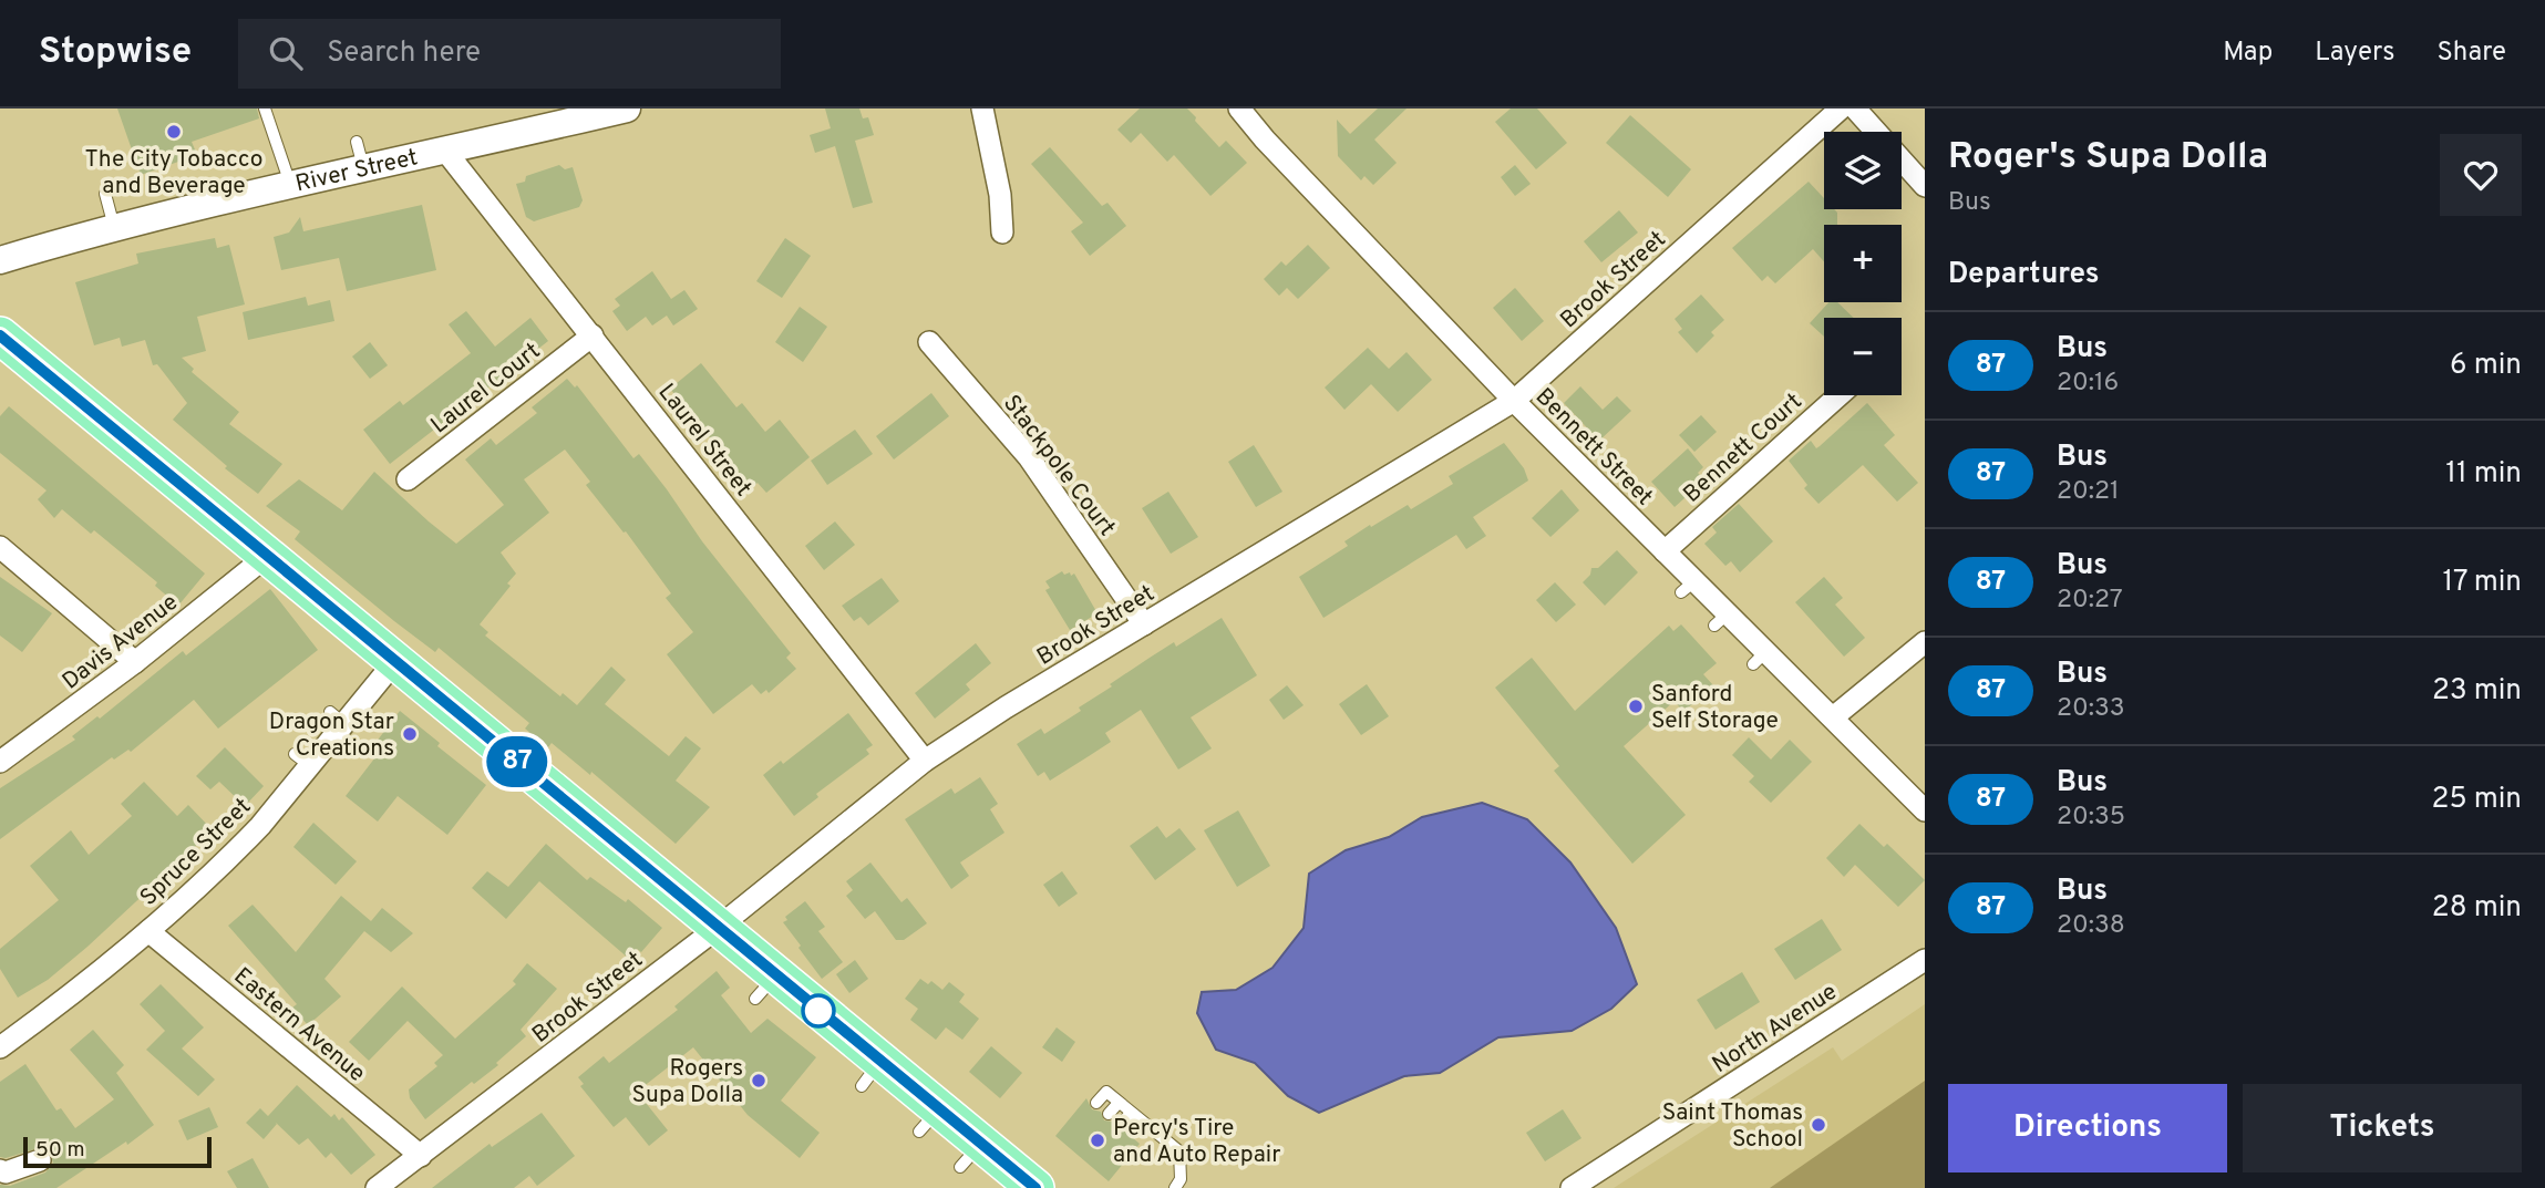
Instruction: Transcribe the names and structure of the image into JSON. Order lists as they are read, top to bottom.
{
  "streets": {
    "street": [
      "River Street",
      "Brook Street",
      "Laurel Court",
      "Laurel Street",
      "Bennett Street",
      "Bennett Court",
      "Stackpole Court",
      "Davis Avenue",
      "Spruce Street",
      "Eastern Avenue",
      "North Avenue"
    ]
  },
  "crossings": [
    ["River Street", "Laurel Street"],
    ["Brook Street", "Laurel Street"],
    ["Brook Street", "Bennett Street"],
    ["Brook Street", "Stackpole Court"],
    ["Brook Street", "Eastern Avenue"],
    ["Laurel Court", "Laurel Street"],
    ["Bennett Street", "Bennett Court"],
    ["Spruce Street", "Eastern Avenue"]
  ],
  "places": [
    "The City Tobacco and Beverage",
    "Sanford Self Storage",
    "Dragon Star Creations",
    "Rogers Supa Dolla",
    "Saint Thomas School",
    "Percy's Tire and Auto Repair"
  ],
  "lines": ["bus line 87"],
  "scale_bar": "50 m",
  "page": {
    "header": "Stopwise",
    "search": "Search here",
    "nav": ["Map", "Layers", "Share"],
    "on_map": "87",
    "heading": [
      ["Roger's Supa Dolla", "Bus"],
      "Departures"
    ],
    "map_buttons": ["+", "−"],
    "list": [
      {
        "mark": "87",
        "name": "Bus",
        "note": "20:16",
        "value": "6 min"
      },
      {
        "mark": "87",
        "name": "Bus",
        "note": "20:21",
        "value": "11 min"
      },
      {
        "mark": "87",
        "name": "Bus",
        "note": "20:27",
        "value": "17 min"
      },
      {
        "mark": "87",
        "name": "Bus",
        "note": "20:33",
        "value": "23 min"
      },
      {
        "mark": "87",
        "name": "Bus",
        "note": "20:35",
        "value": "25 min"
      },
      {
        "mark": "87",
        "name": "Bus",
        "note": "20:38",
        "value": "28 min"
      }
    ],
    "buttons": ["Directions", "Tickets"],
    "scale": "50 m"
  }
}
